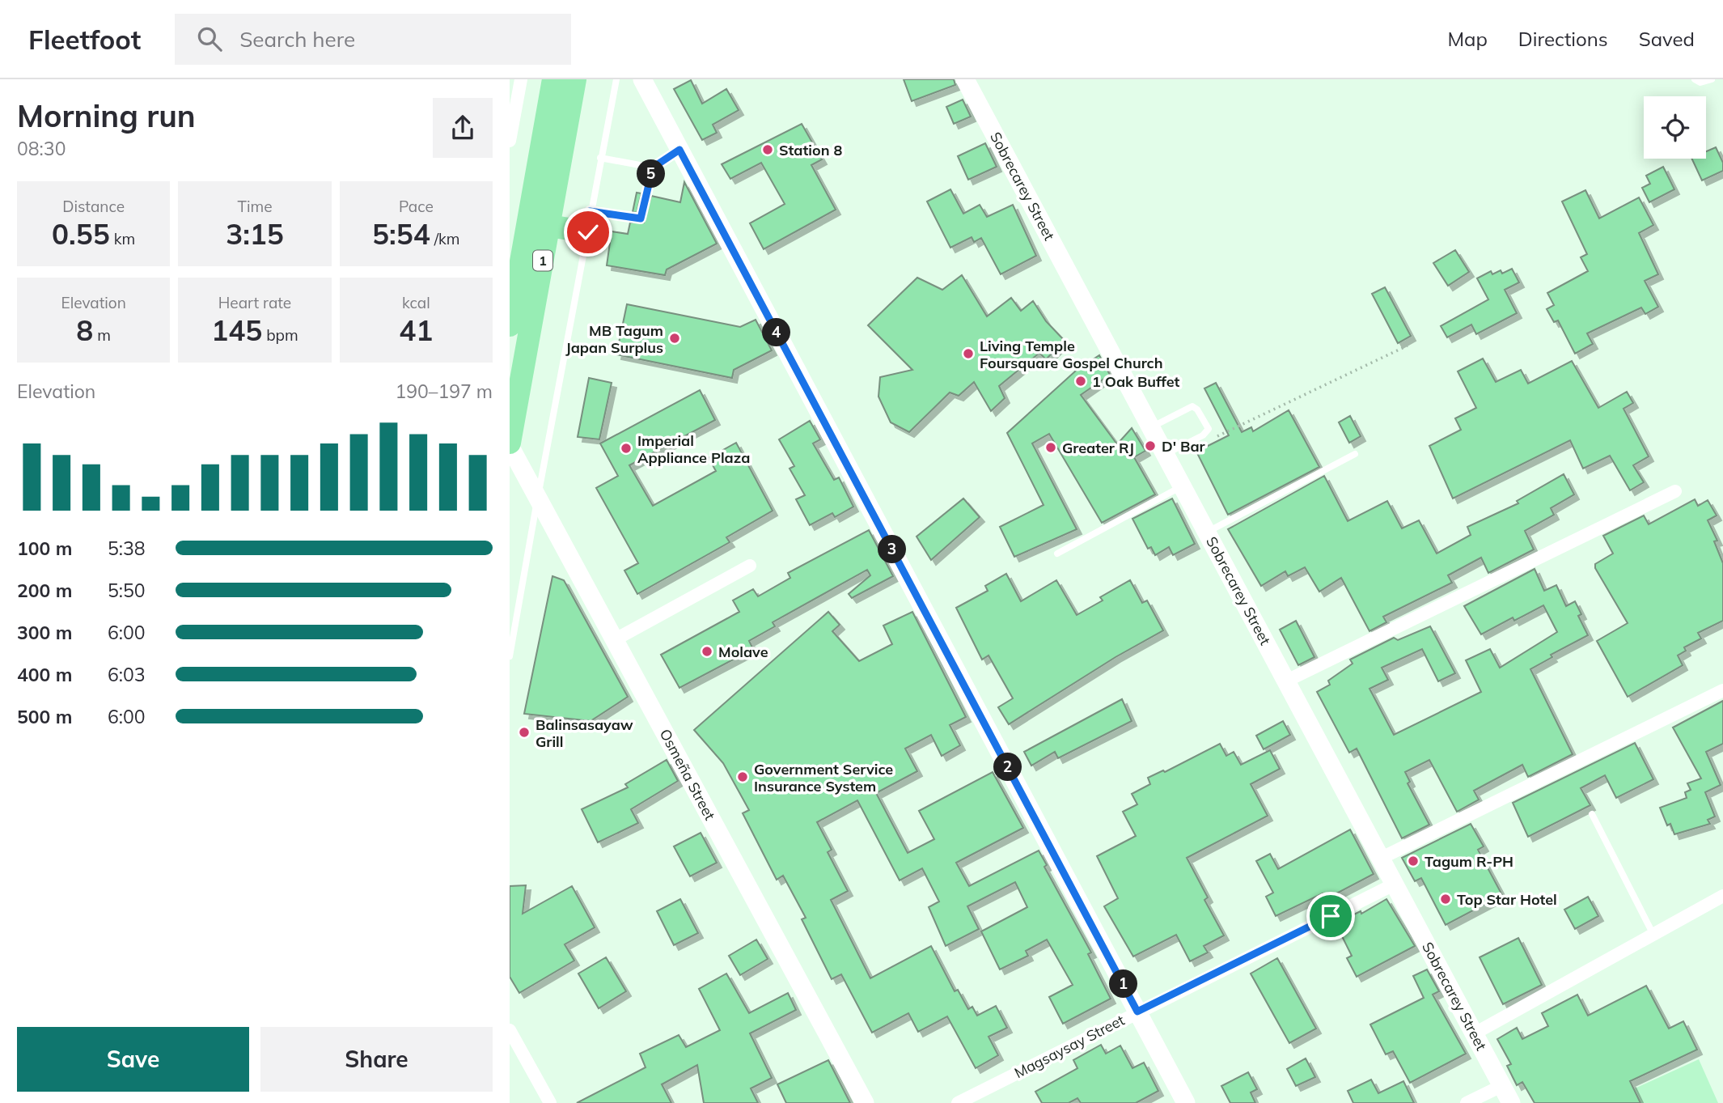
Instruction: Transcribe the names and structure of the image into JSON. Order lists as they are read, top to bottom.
{
  "streets": {
    "highway": ["1"],
    "street": ["Sobrecarey Street", "Osmeña Street", "Magsaysay Street"]
  },
  "crossings": [
    ["Sobrecarey Street", "Magsaysay Street"],
    ["1", "Osmeña Street"]
  ],
  "places": [
    "Station 8",
    "MB Tagum Japan Surplus",
    "Living Temple Foursquare Gospel Church",
    "1 Oak Buffet",
    "D' Bar",
    "Greater RJ",
    "Imperial Appliance Plaza",
    "Molave",
    "Balinsasayaw Grill",
    "Government Service Insurance System",
    "Tagum R-PH",
    "Top Star Hotel"
  ],
  "page": {
    "header": "Fleetfoot",
    "search": "Search here",
    "nav": ["Map", "Directions", "Saved"],
    "heading": ["Morning run", "08:30"],
    "pins": [
      "5",
      "4",
      "3",
      "2",
      "1"
    ],
    "stats": [
      ["Distance", "0.55 km"],
      ["Time", "3:15"],
      ["Pace", "5:54 /km"],
      ["Elevation", "8 m"],
      ["Heart rate", "145 bpm"],
      ["kcal", "41"]
    ],
    "chart": ["Elevation", "190–197 m"],
    "list": [
      {
        "name": "100 m",
        "note": "5:38"
      },
      {
        "name": "200 m",
        "note": "5:50"
      },
      {
        "name": "300 m",
        "note": "6:00"
      },
      {
        "name": "400 m",
        "note": "6:03"
      },
      {
        "name": "500 m",
        "note": "6:00"
      }
    ],
    "buttons": ["Save", "Share"]
  }
}
